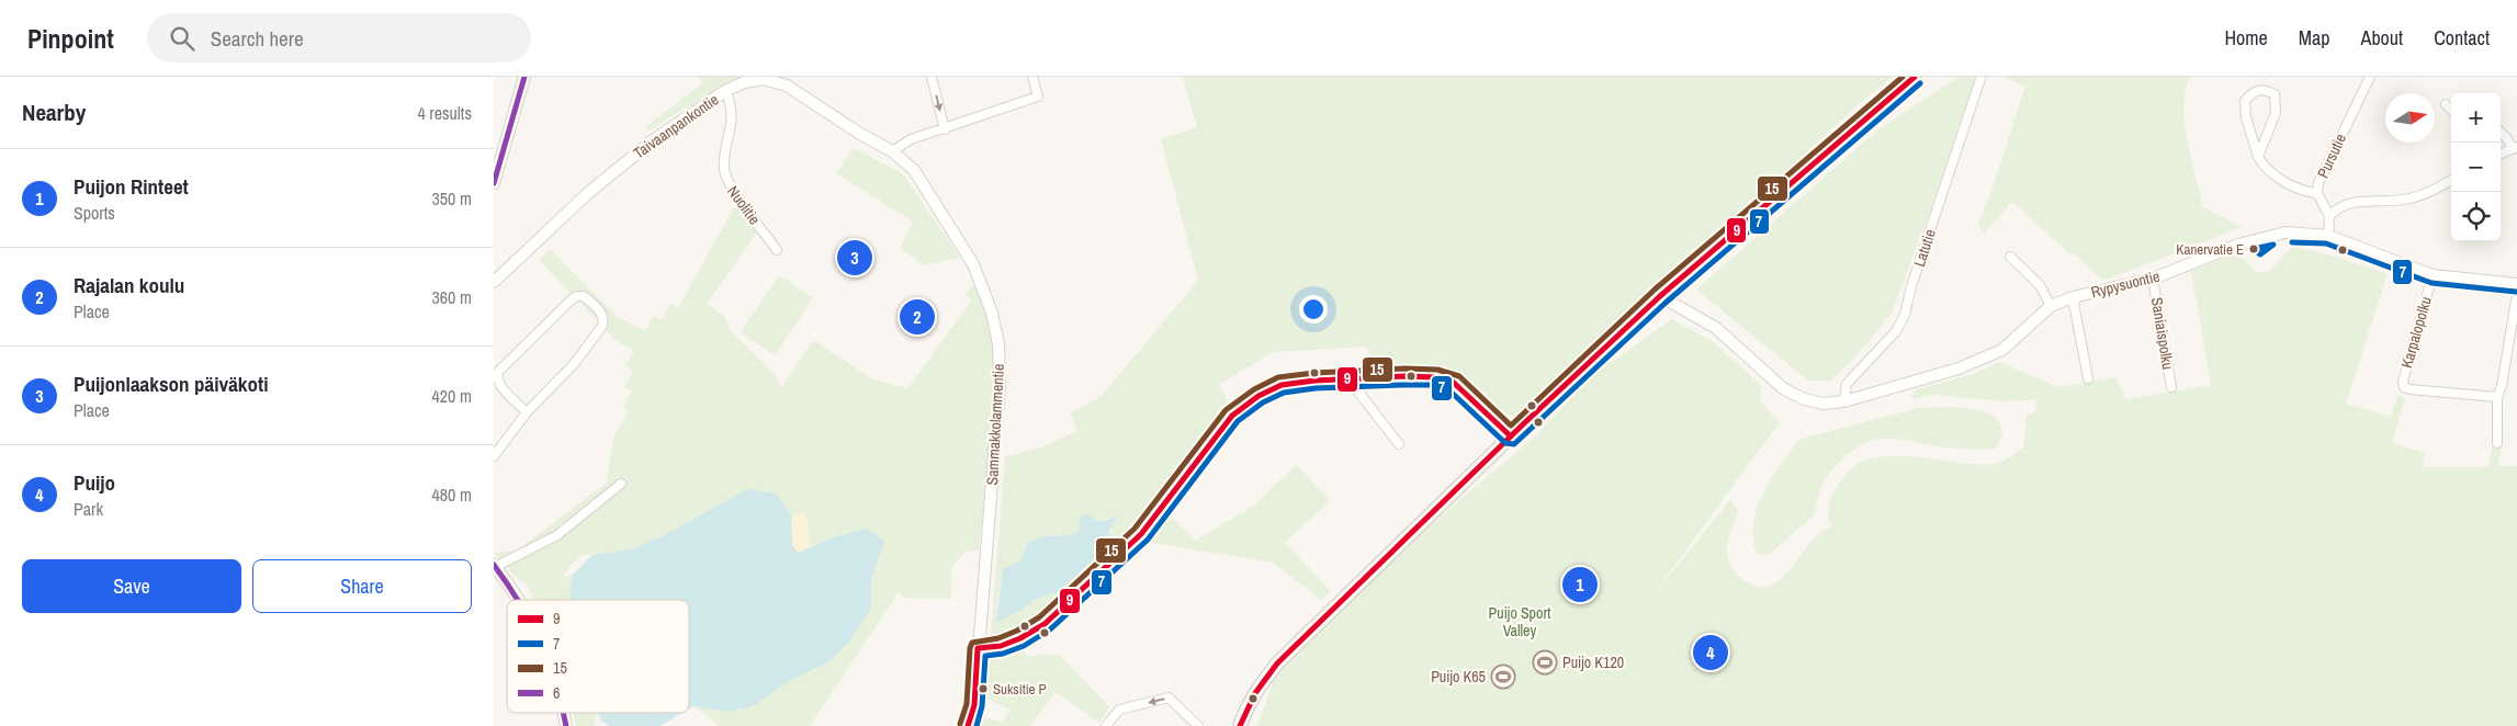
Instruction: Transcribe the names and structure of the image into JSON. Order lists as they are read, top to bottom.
{
  "streets": {
    "street": [
      "Taivaanpankontie",
      "Pursutie",
      "Nuolitie",
      "Latutie",
      "Rypysuontie",
      "Karpalopolku",
      "Saniaispolku",
      "Sammakkolammentie"
    ]
  },
  "crossings": [
    ["Taivaanpankontie", "Nuolitie"],
    ["Taivaanpankontie", "Sammakkolammentie"],
    ["Latutie", "Rypysuontie"],
    ["Rypysuontie", "Karpalopolku"],
    ["Rypysuontie", "Saniaispolku"]
  ],
  "parks": ["Puijo Sport Valley"],
  "places": {
    "other": ["Kanervatie E", "Suksitie P"],
    "sports": ["Puijo K120", "Puijo K65"]
  },
  "lines": [
    "transit line 9",
    "transit line 15",
    "transit line 6",
    "transit line 7"
  ],
  "legend": [
    "9",
    "7",
    "15",
    "6"
  ],
  "north": "right",
  "page": {
    "header": "Pinpoint",
    "search": "Search here",
    "nav": [
      "Home",
      "Map",
      "About",
      "Contact"
    ],
    "heading": ["Nearby", "4 results"],
    "map_buttons": ["+", "−"],
    "list": [
      {
        "mark": "1",
        "name": "Puijon Rinteet",
        "note": "Sports",
        "value": "350 m"
      },
      {
        "mark": "2",
        "name": "Rajalan koulu",
        "note": "Place",
        "value": "360 m"
      },
      {
        "mark": "3",
        "name": "Puijonlaakson päiväkoti",
        "note": "Place",
        "value": "420 m"
      },
      {
        "mark": "4",
        "name": "Puijo",
        "note": "Park",
        "value": "480 m"
      }
    ],
    "pins": [
      "3",
      "2",
      "1",
      "4"
    ],
    "buttons": ["Save", "Share"]
  }
}
